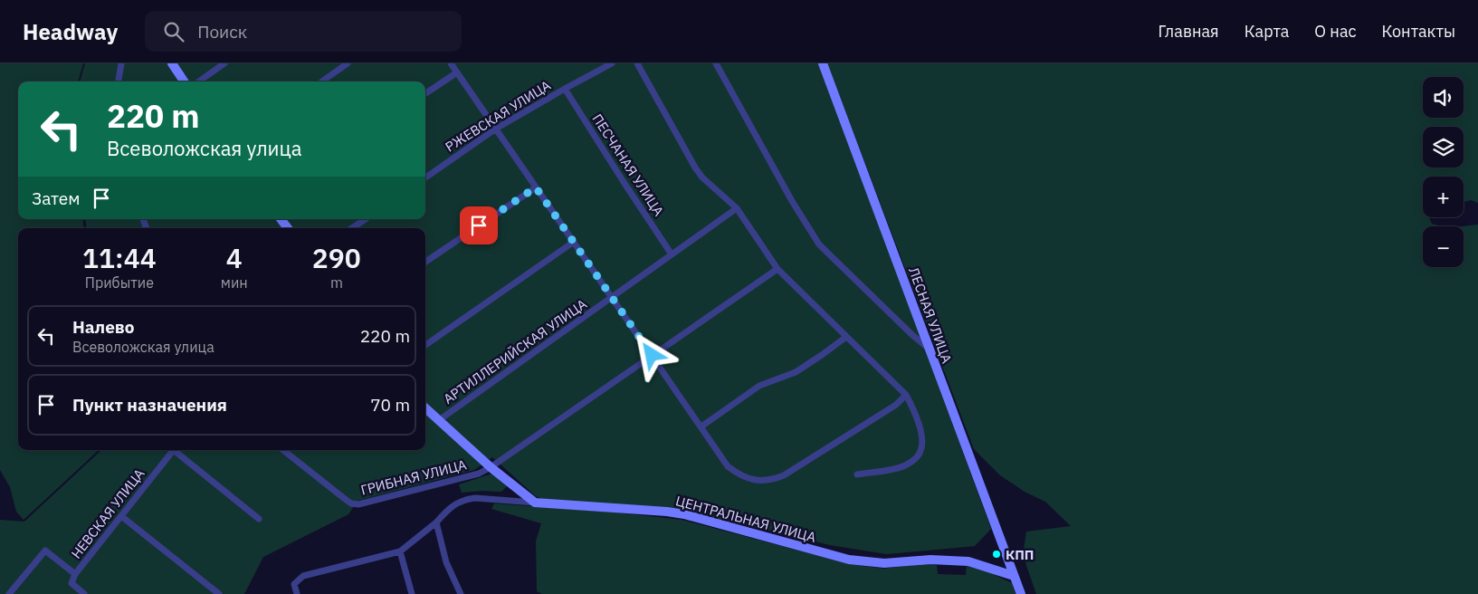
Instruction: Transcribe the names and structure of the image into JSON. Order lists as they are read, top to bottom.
{
  "streets": {
    "street": [
      "РЖЕВСКАЯ УЛИЦА",
      "ПЕСЧАНАЯ УЛИЦА",
      "ЛЕСНАЯ УЛИЦА",
      "АРТИЛЛЕРИЙСКАЯ УЛИЦА",
      "ГРИБНАЯ УЛИЦА",
      "НЕВСКАЯ УЛИЦА",
      "ЦЕНТРАЛЬНАЯ УЛИЦА"
    ]
  },
  "crossings": [
    ["РЖЕВСКАЯ УЛИЦА", "ПЕСЧАНАЯ УЛИЦА"],
    ["ПЕСЧАНАЯ УЛИЦА", "АРТИЛЛЕРИЙСКАЯ УЛИЦА"],
    ["ЛЕСНАЯ УЛИЦА", "ЦЕНТРАЛЬНАЯ УЛИЦА"]
  ],
  "places": ["КПП"],
  "page": {
    "header": "Headway",
    "search": "Поиск",
    "nav": [
      "Главная",
      "Карта",
      "О нас",
      "Контакты"
    ],
    "map_buttons": ["+", "−"],
    "turn": ["220 m", "Всеволожская улица"],
    "then": "Затем",
    "eta": [
      "11:44",
      "Прибытие",
      "4",
      "мин",
      "290",
      "m"
    ],
    "list": [
      {
        "name": "Налево",
        "note": "Всеволожская улица",
        "value": "220 m"
      },
      {
        "name": "Пункт назначения",
        "value": "70 m"
      }
    ]
  }
}
